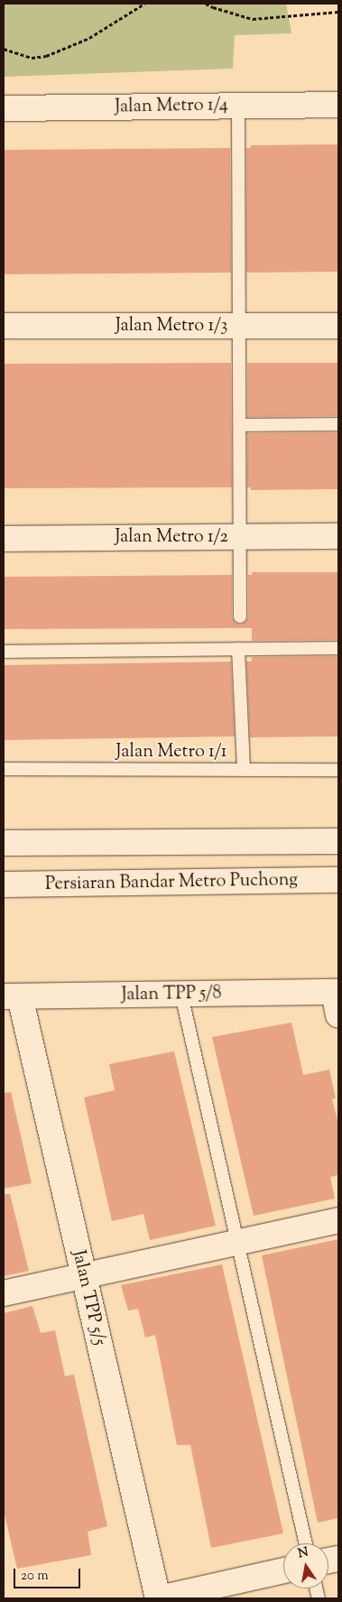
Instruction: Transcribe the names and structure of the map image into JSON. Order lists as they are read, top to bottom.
{
  "streets": {
    "street": [
      "Jalan Metro 1/4",
      "Jalan Metro 1/3",
      "Jalan Metro 1/2",
      "Persiaran Bandar Metro Puchong",
      "Jalan TPP 5/8",
      "Jalan TPP 5/5"
    ],
    "lane": ["Jalan Metro 1/1"]
  },
  "crossings": [
    ["Jalan TPP 5/8", "Jalan TPP 5/5"]
  ],
  "scale_bar": "20 m",
  "north": "top"
}
